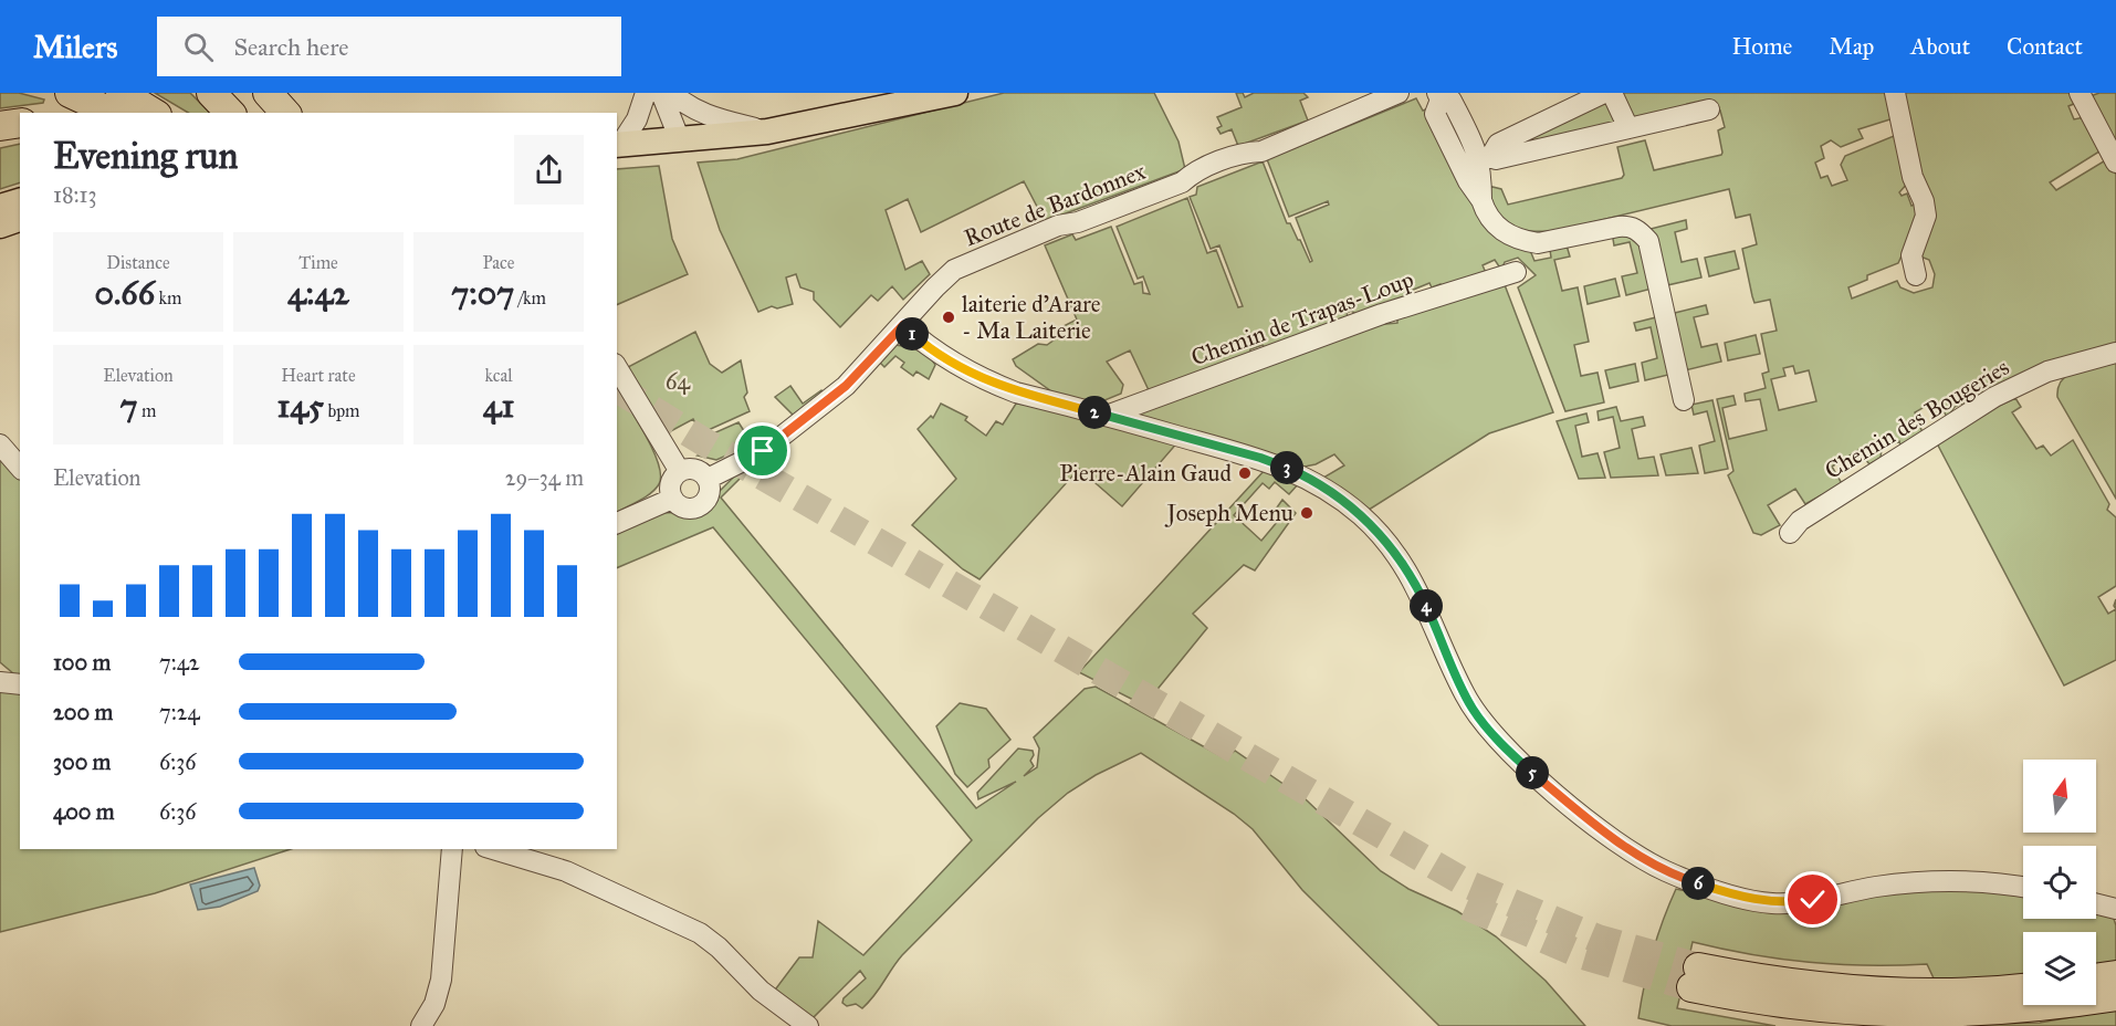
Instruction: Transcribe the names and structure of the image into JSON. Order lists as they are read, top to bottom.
{
  "streets": {
    "street": ["Route de Bardonnex", "Chemin de Trapas-Loup", "Chemin des Bougeries"]
  },
  "parks": ["64"],
  "places": ["laiterie d'Arare - Ma Laiterie", "Pierre-Alain Gaud", "Joseph Menu"],
  "north": "top",
  "page": {
    "header": "Milers",
    "search": "Search here",
    "nav": [
      "Home",
      "Map",
      "About",
      "Contact"
    ],
    "heading": ["Evening run", "18:13"],
    "stats": [
      ["Distance", "0.66 km"],
      ["Time", "4:42"],
      ["Pace", "7:07 /km"],
      ["Elevation", "7 m"],
      ["Heart rate", "145 bpm"],
      ["kcal", "41"]
    ],
    "pins": [
      "1",
      "2",
      "3",
      "4",
      "5",
      "6"
    ],
    "chart": ["Elevation", "29–34 m"],
    "list": [
      {
        "name": "100 m",
        "note": "7:42"
      },
      {
        "name": "200 m",
        "note": "7:24"
      },
      {
        "name": "300 m",
        "note": "6:36"
      },
      {
        "name": "400 m",
        "note": "6:36"
      }
    ]
  }
}
